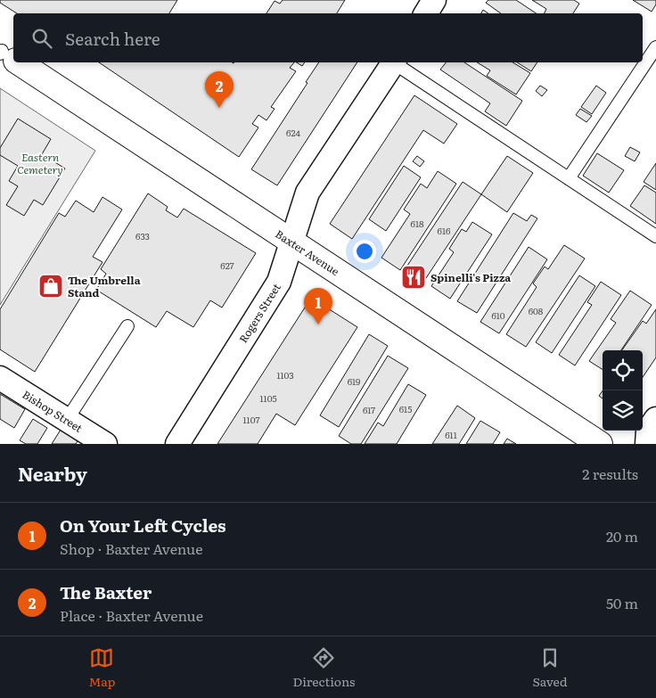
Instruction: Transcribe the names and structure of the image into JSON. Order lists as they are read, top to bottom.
{
  "streets": {
    "main road": ["Baxter Avenue"],
    "street": ["Rogers Street", "Bishop Street"]
  },
  "crossings": [
    ["Baxter Avenue", "Rogers Street"]
  ],
  "parks": ["Eastern Cemetery"],
  "places": {
    "restaurant": ["Spinelli's Pizza"],
    "shop": ["The Umbrella Stand"]
  },
  "house_numbers": [
    "624",
    "618",
    "616",
    "633",
    "627",
    "608",
    "610",
    "1103",
    "619",
    "1105",
    "615",
    "617",
    "1107",
    "611"
  ],
  "page": {
    "search": "Search here",
    "pins": ["2", "1"],
    "heading": ["Nearby", "2 results"],
    "list": [
      {
        "mark": "1",
        "name": "On Your Left Cycles",
        "note": "Shop · Baxter Avenue",
        "value": "20 m"
      },
      {
        "mark": "2",
        "name": "The Baxter",
        "note": "Place · Baxter Avenue",
        "value": "50 m"
      }
    ],
    "nav": ["Map", "Directions", "Saved"]
  }
}
